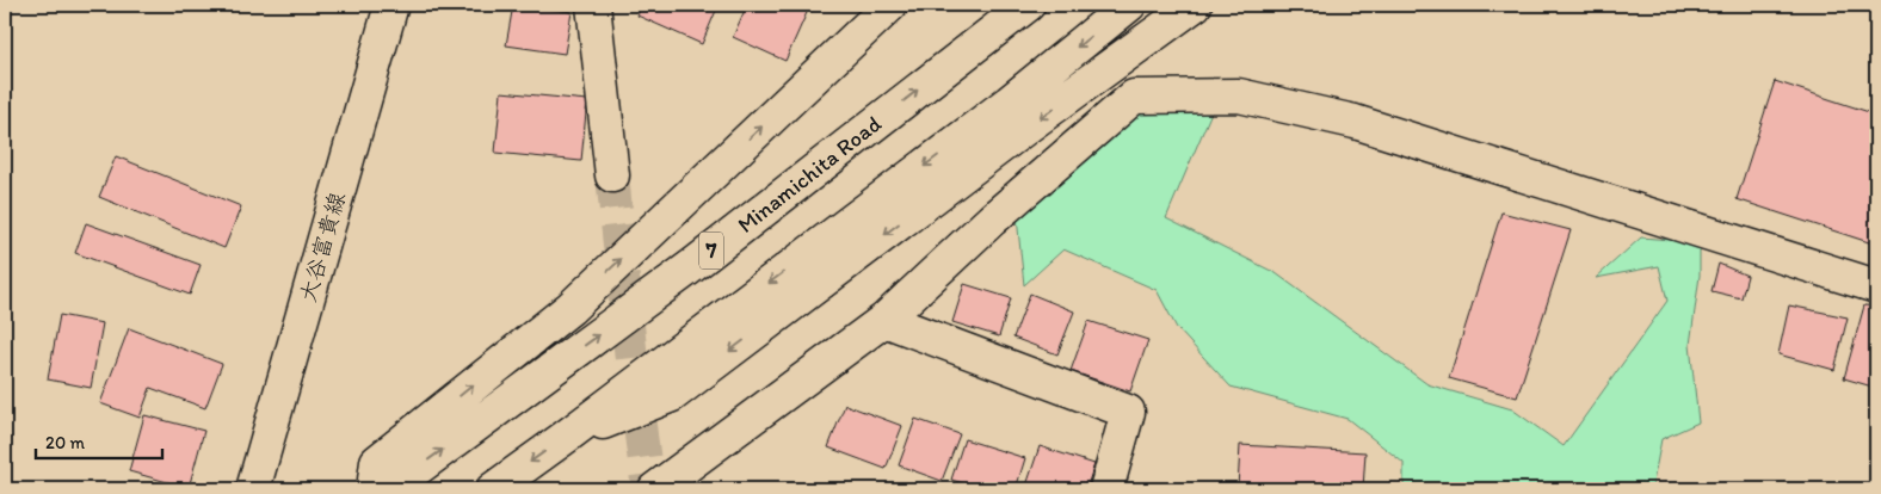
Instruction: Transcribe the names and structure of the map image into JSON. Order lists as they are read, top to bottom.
{
  "streets": {
    "main road": ["Minamichita Road", "大谷富貴線", "7"]
  },
  "scale_bar": "20 m"
}
